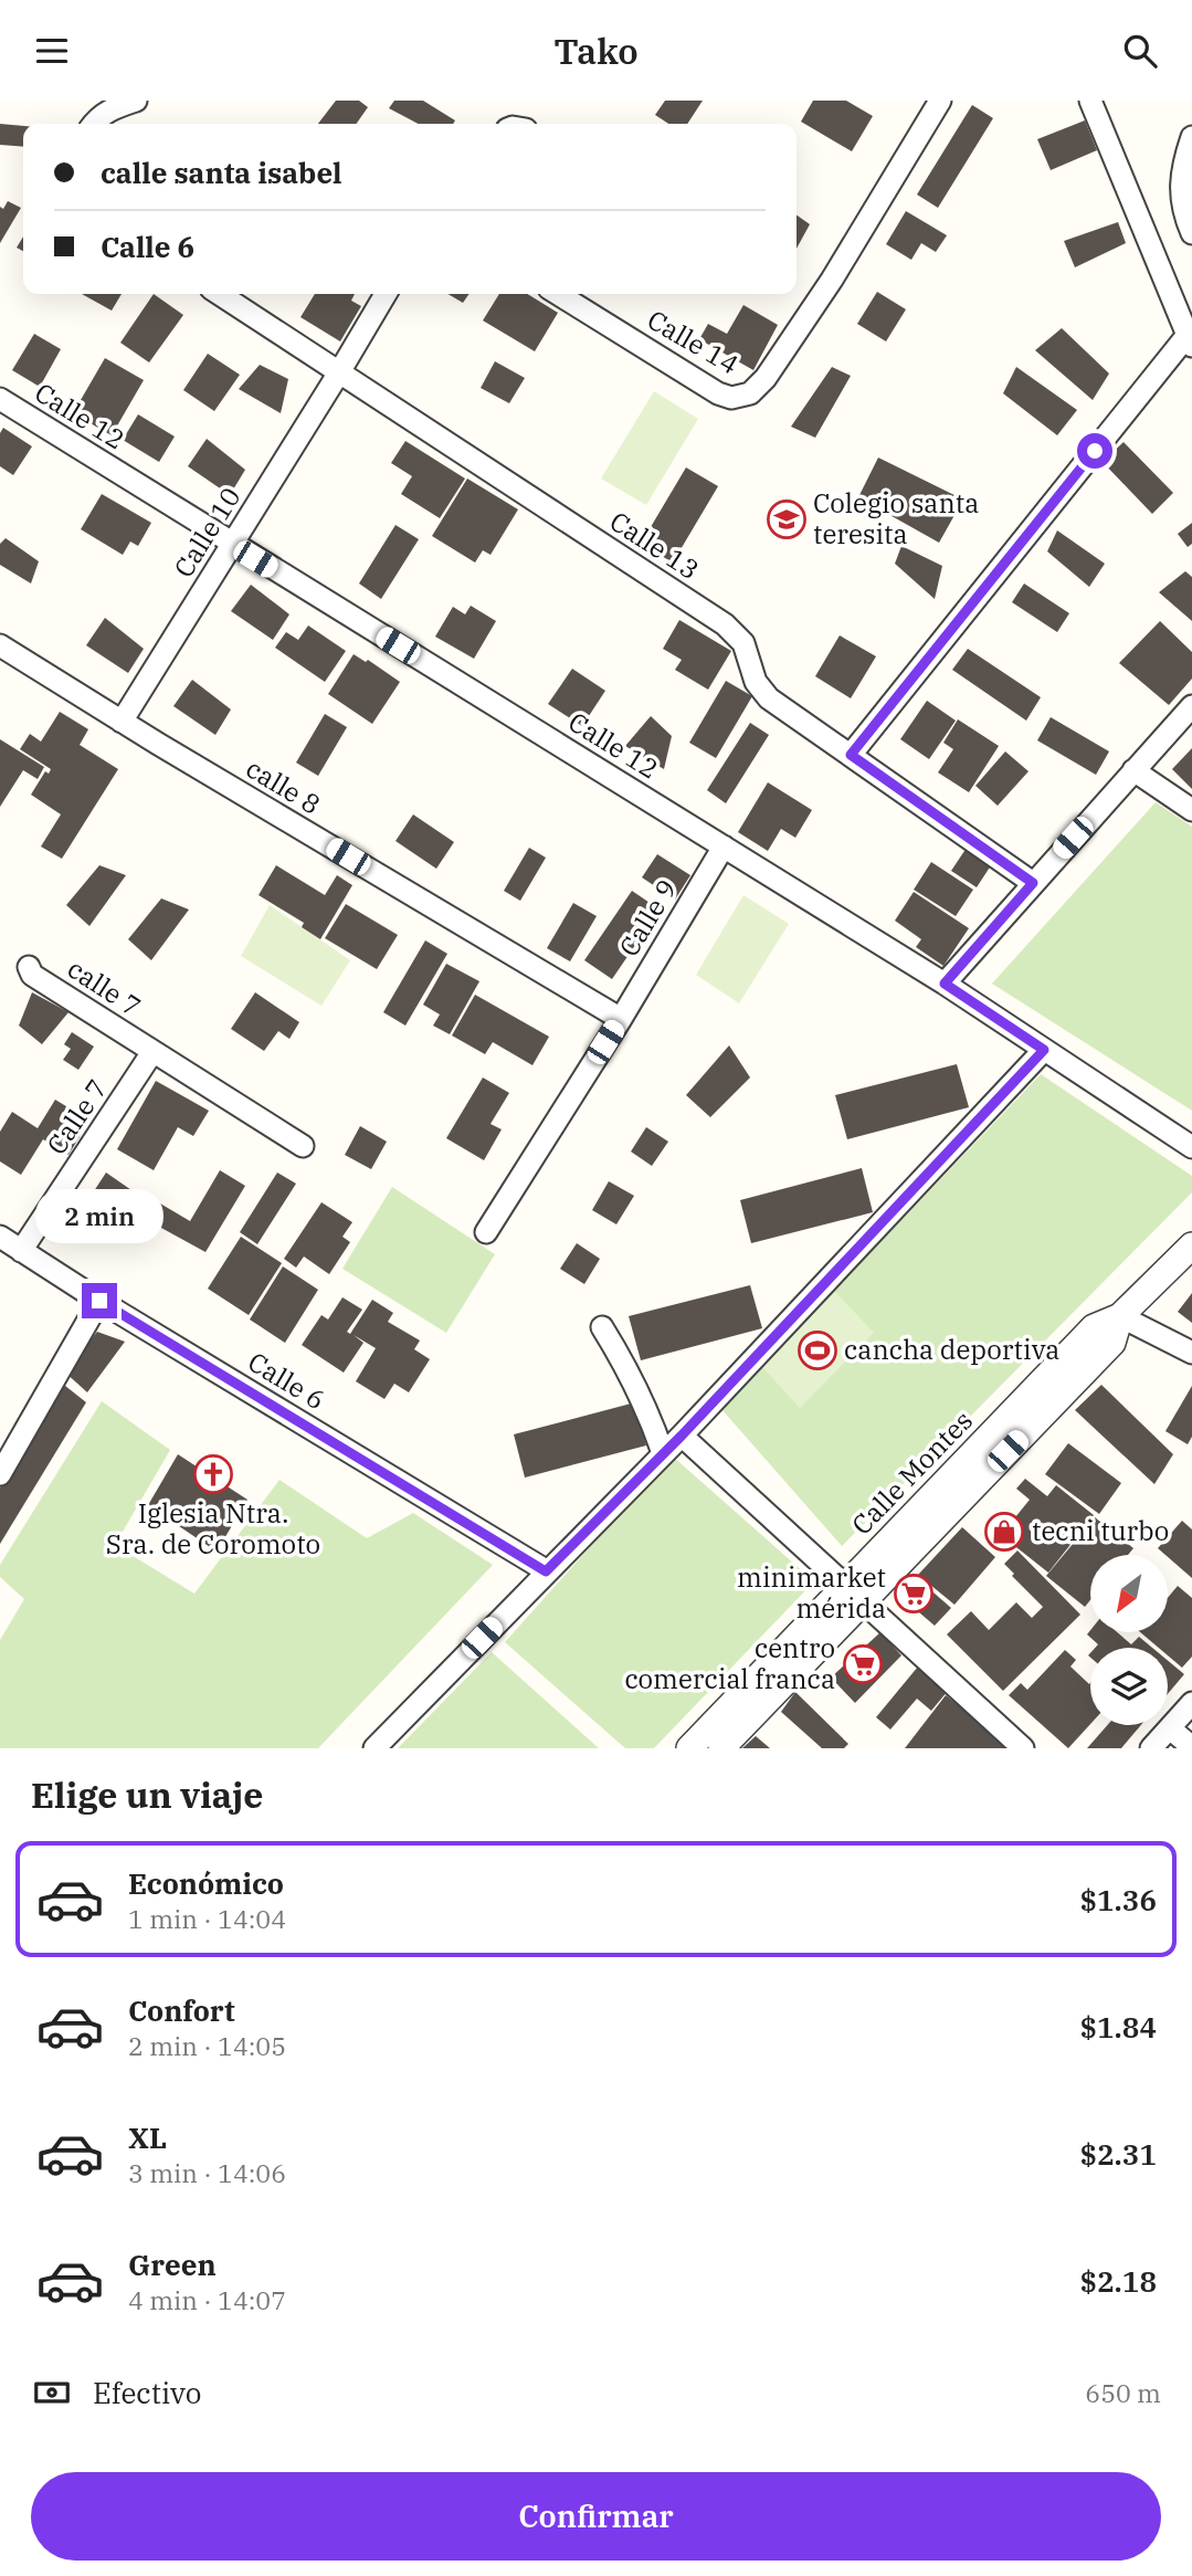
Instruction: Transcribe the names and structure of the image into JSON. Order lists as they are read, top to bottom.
{
  "streets": {
    "street": [
      "Calle 14",
      "Calle 12",
      "Calle 10",
      "Calle 13",
      "calle 8",
      "Calle 9",
      "calle 7",
      "Calle 7",
      "Calle 6",
      "Calle Montes"
    ]
  },
  "crossings": [
    ["Calle 12", "Calle 10"],
    ["Calle 12", "Calle 9"],
    ["Calle 10", "Calle 13"],
    ["Calle 10", "calle 8"],
    ["calle 8", "Calle 9"],
    ["calle 7", "Calle 7"],
    ["Calle 7", "Calle 6"]
  ],
  "places": {
    "school or university": ["Colegio santa teresita"],
    "sports": ["cancha deportiva"],
    "church": ["Iglesia Ntra. Sra. de Coromoto"],
    "shop": ["tecni turbo"],
    "supermarket": ["minimarket mérida", "centro comercial franca"]
  },
  "north": "bottom left",
  "page": {
    "header": "Tako",
    "banner": ["calle santa isabel", "Calle 6"],
    "bubble": "2 min",
    "heading": "Elige un viaje",
    "list": [
      {
        "name": "Económico",
        "note": "1 min · 14:04",
        "value": "$1.36"
      },
      {
        "name": "Confort",
        "note": "2 min · 14:05",
        "value": "$1.84"
      },
      {
        "name": "XL",
        "note": "3 min · 14:06",
        "value": "$2.31"
      },
      {
        "name": "Green",
        "note": "4 min · 14:07",
        "value": "$2.18"
      }
    ],
    "pay": ["Efectivo", "650 m"],
    "buttons": "Confirmar"
  }
}
